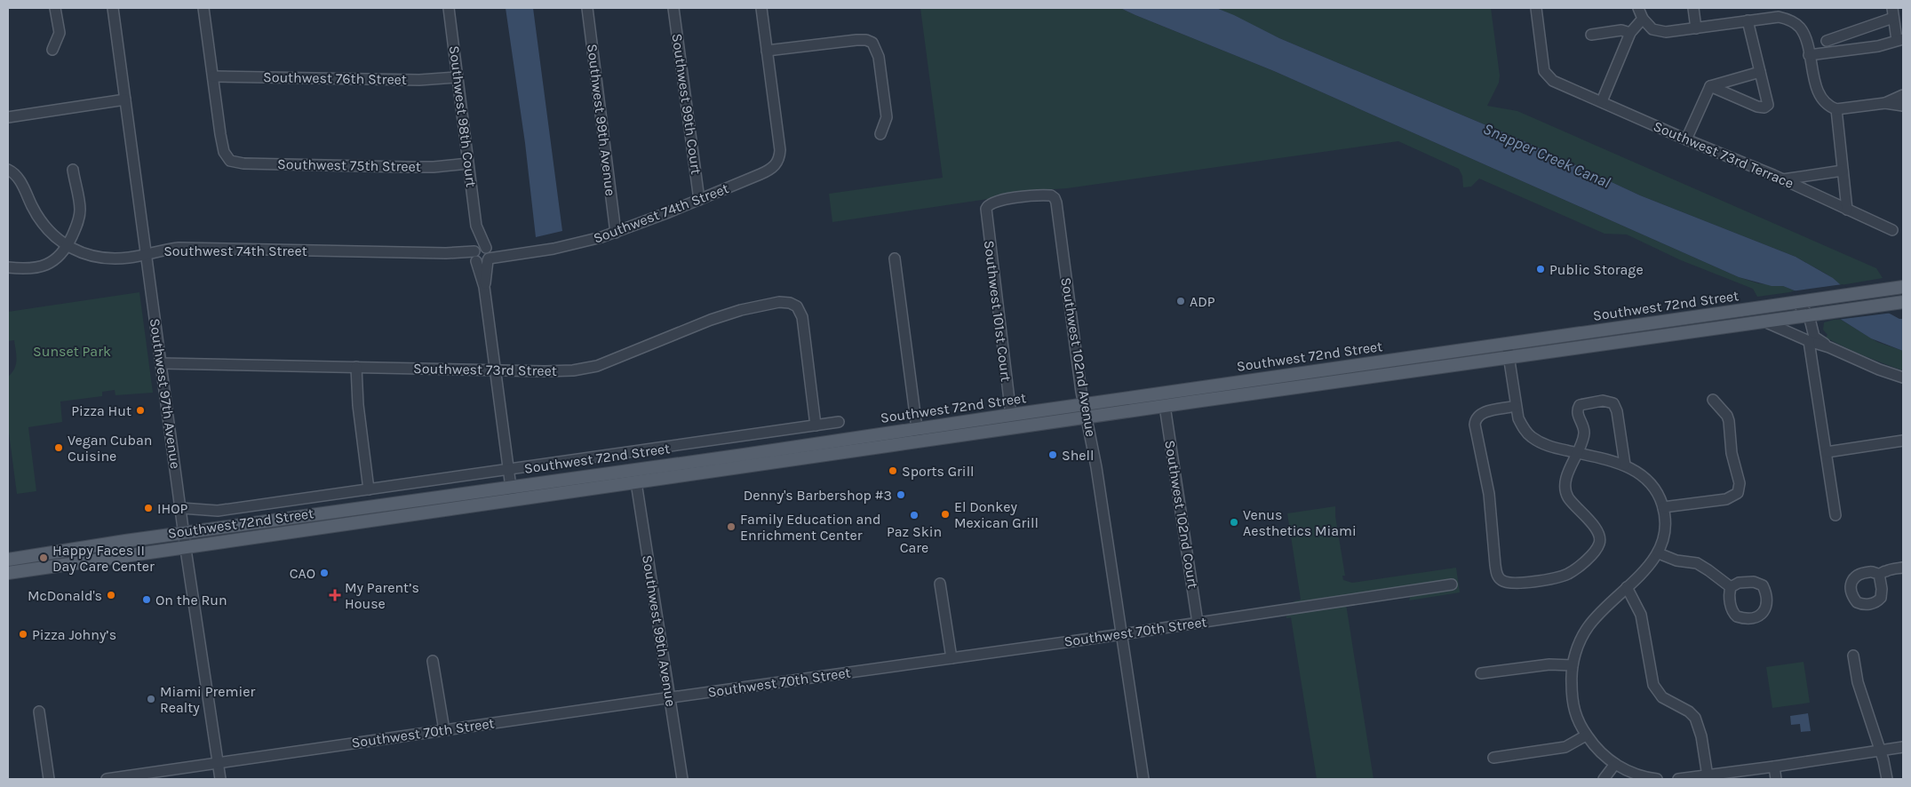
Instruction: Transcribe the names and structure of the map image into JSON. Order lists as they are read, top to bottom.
{
  "streets": {
    "main road": ["Southwest 72nd Street"],
    "street": [
      "Southwest 76th Street",
      "Southwest 99th Court",
      "Southwest 98th Court",
      "Southwest 99th Avenue",
      "Southwest 73rd Terrace",
      "Southwest 75th Street",
      "Southwest 74th Street",
      "Southwest 101st Court",
      "Southwest 102nd Avenue",
      "Southwest 73rd Street",
      "Southwest 97th Avenue",
      "Southwest 102nd Court",
      "Southwest 70th Street"
    ]
  },
  "crossings": [
    ["Southwest 76th Street", "Southwest 98th Court"],
    ["Southwest 76th Street", "Southwest 75th Street"],
    ["Southwest 99th Court", "Southwest 74th Street"],
    ["Southwest 98th Court", "Southwest 75th Street"],
    ["Southwest 98th Court", "Southwest 74th Street"],
    ["Southwest 98th Court", "Southwest 72nd Street"],
    ["Southwest 98th Court", "Southwest 73rd Street"],
    ["Southwest 99th Avenue", "Southwest 74th Street"],
    ["Southwest 99th Avenue", "Southwest 72nd Street"],
    ["Southwest 99th Avenue", "Southwest 70th Street"],
    ["Southwest 74th Street", "Southwest 97th Avenue"],
    ["Southwest 72nd Street", "Southwest 101st Court"],
    ["Southwest 72nd Street", "Southwest 102nd Avenue"],
    ["Southwest 72nd Street", "Southwest 73rd Street"],
    ["Southwest 72nd Street", "Southwest 97th Avenue"],
    ["Southwest 72nd Street", "Southwest 102nd Court"],
    ["Southwest 101st Court", "Southwest 102nd Avenue"],
    ["Southwest 102nd Avenue", "Southwest 70th Street"],
    ["Southwest 73rd Street", "Southwest 97th Avenue"],
    ["Southwest 97th Avenue", "Southwest 70th Street"],
    ["Southwest 102nd Court", "Southwest 70th Street"]
  ],
  "water": ["Snapper Creek Canal"],
  "parks": ["Sunset Park"],
  "places": {
    "other": [
      "Public Storage",
      "ADP",
      "Pizza Hut",
      "Vegan Cuban Cuisine",
      "Shell",
      "Sports Grill",
      "Denny's Barbershop #3",
      "IHOP",
      "El Donkey Mexican Grill",
      "Paz Skin Care",
      "Venus Aesthetics Miami",
      "Family Education and Enrichment Center",
      "Happy Faces II Day Care Center",
      "CAO",
      "McDonald's",
      "On the Run",
      "Pizza Johny’s",
      "Miami Premier Realty"
    ],
    "health": ["My Parent’s House"]
  }
}
